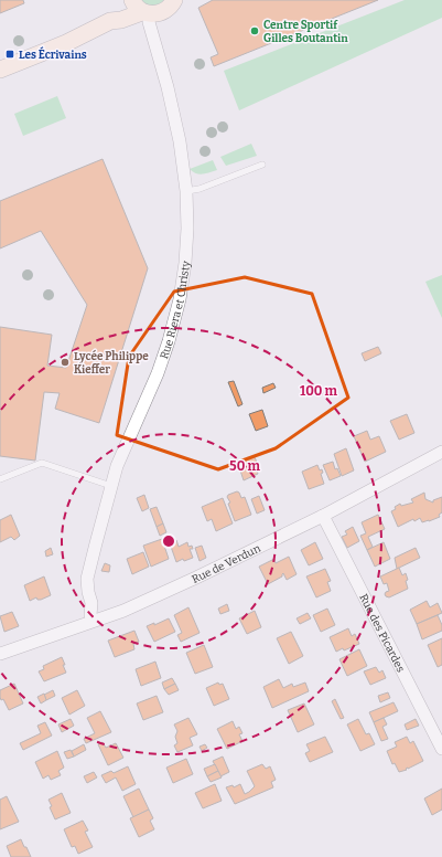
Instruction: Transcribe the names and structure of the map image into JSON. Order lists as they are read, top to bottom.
{
  "streets": {
    "street": ["Rue Riera et Christy", "Rue de Verdun", "Rue des Picardes"]
  },
  "crossings": [
    ["Rue Riera et Christy", "Rue de Verdun"],
    ["Rue de Verdun", "Rue des Picardes"]
  ],
  "places": {
    "other": ["Centre Sportif Gilles Boutantin", "Lycée Philippe Kieffer"],
    "transit": ["Les Écrivains"]
  },
  "rings": ["100 m", "50 m"]
}
